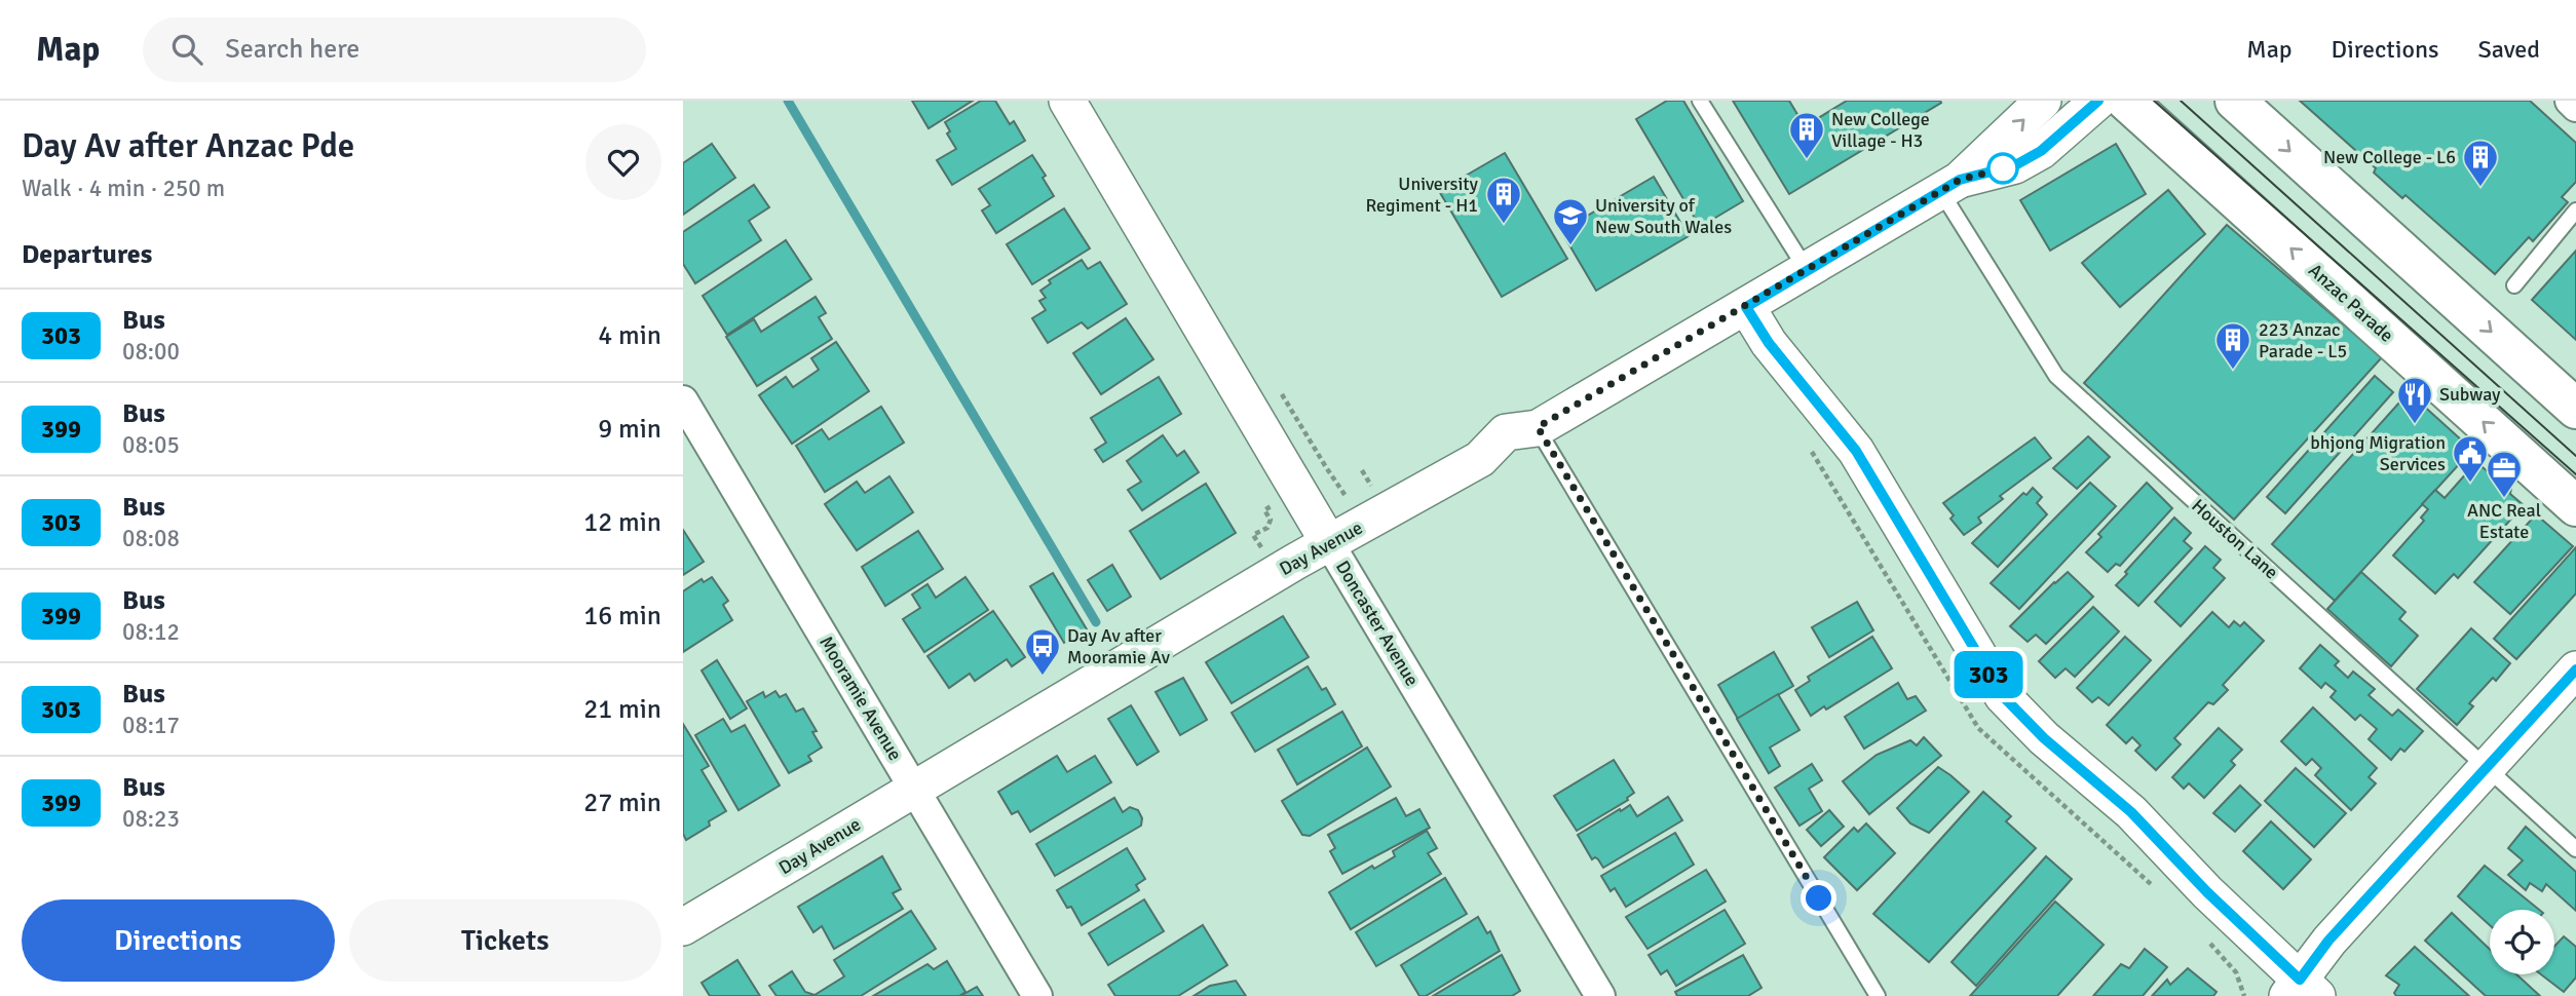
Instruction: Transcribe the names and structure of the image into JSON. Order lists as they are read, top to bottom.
{
  "streets": {
    "main road": ["Anzac Parade"],
    "street": ["Day Avenue", "Doncaster Avenue", "Mooramie Avenue"],
    "lane": ["Houston Lane"]
  },
  "crossings": [
    ["Houston Lane", "Day Avenue"],
    ["Day Avenue", "Doncaster Avenue"],
    ["Day Avenue", "Mooramie Avenue"]
  ],
  "places": {
    "building": [
      "New College Village - H3",
      "New College - L6",
      "University Regiment - H1",
      "223 Anzac Parade - L5"
    ],
    "school or university": ["University of New South Wales"],
    "restaurant": ["Subway"],
    "public building": ["bhjong Migration Services"],
    "office": ["ANC Real Estate"],
    "bus stop": ["Day Av after Mooramie Av"]
  },
  "lines": ["bus line 303"],
  "page": {
    "header": "Map",
    "search": "Search here",
    "nav": ["Map", "Directions", "Saved"],
    "heading": [
      ["Day Av after Anzac Pde", "Walk · 4 min · 250 m"],
      "Departures"
    ],
    "on_map": "303",
    "list": [
      {
        "mark": "303",
        "name": "Bus",
        "note": "08:00",
        "value": "4 min"
      },
      {
        "mark": "399",
        "name": "Bus",
        "note": "08:05",
        "value": "9 min"
      },
      {
        "mark": "303",
        "name": "Bus",
        "note": "08:08",
        "value": "12 min"
      },
      {
        "mark": "399",
        "name": "Bus",
        "note": "08:12",
        "value": "16 min"
      },
      {
        "mark": "303",
        "name": "Bus",
        "note": "08:17",
        "value": "21 min"
      },
      {
        "mark": "399",
        "name": "Bus",
        "note": "08:23",
        "value": "27 min"
      }
    ],
    "buttons": ["Directions", "Tickets"]
  }
}
